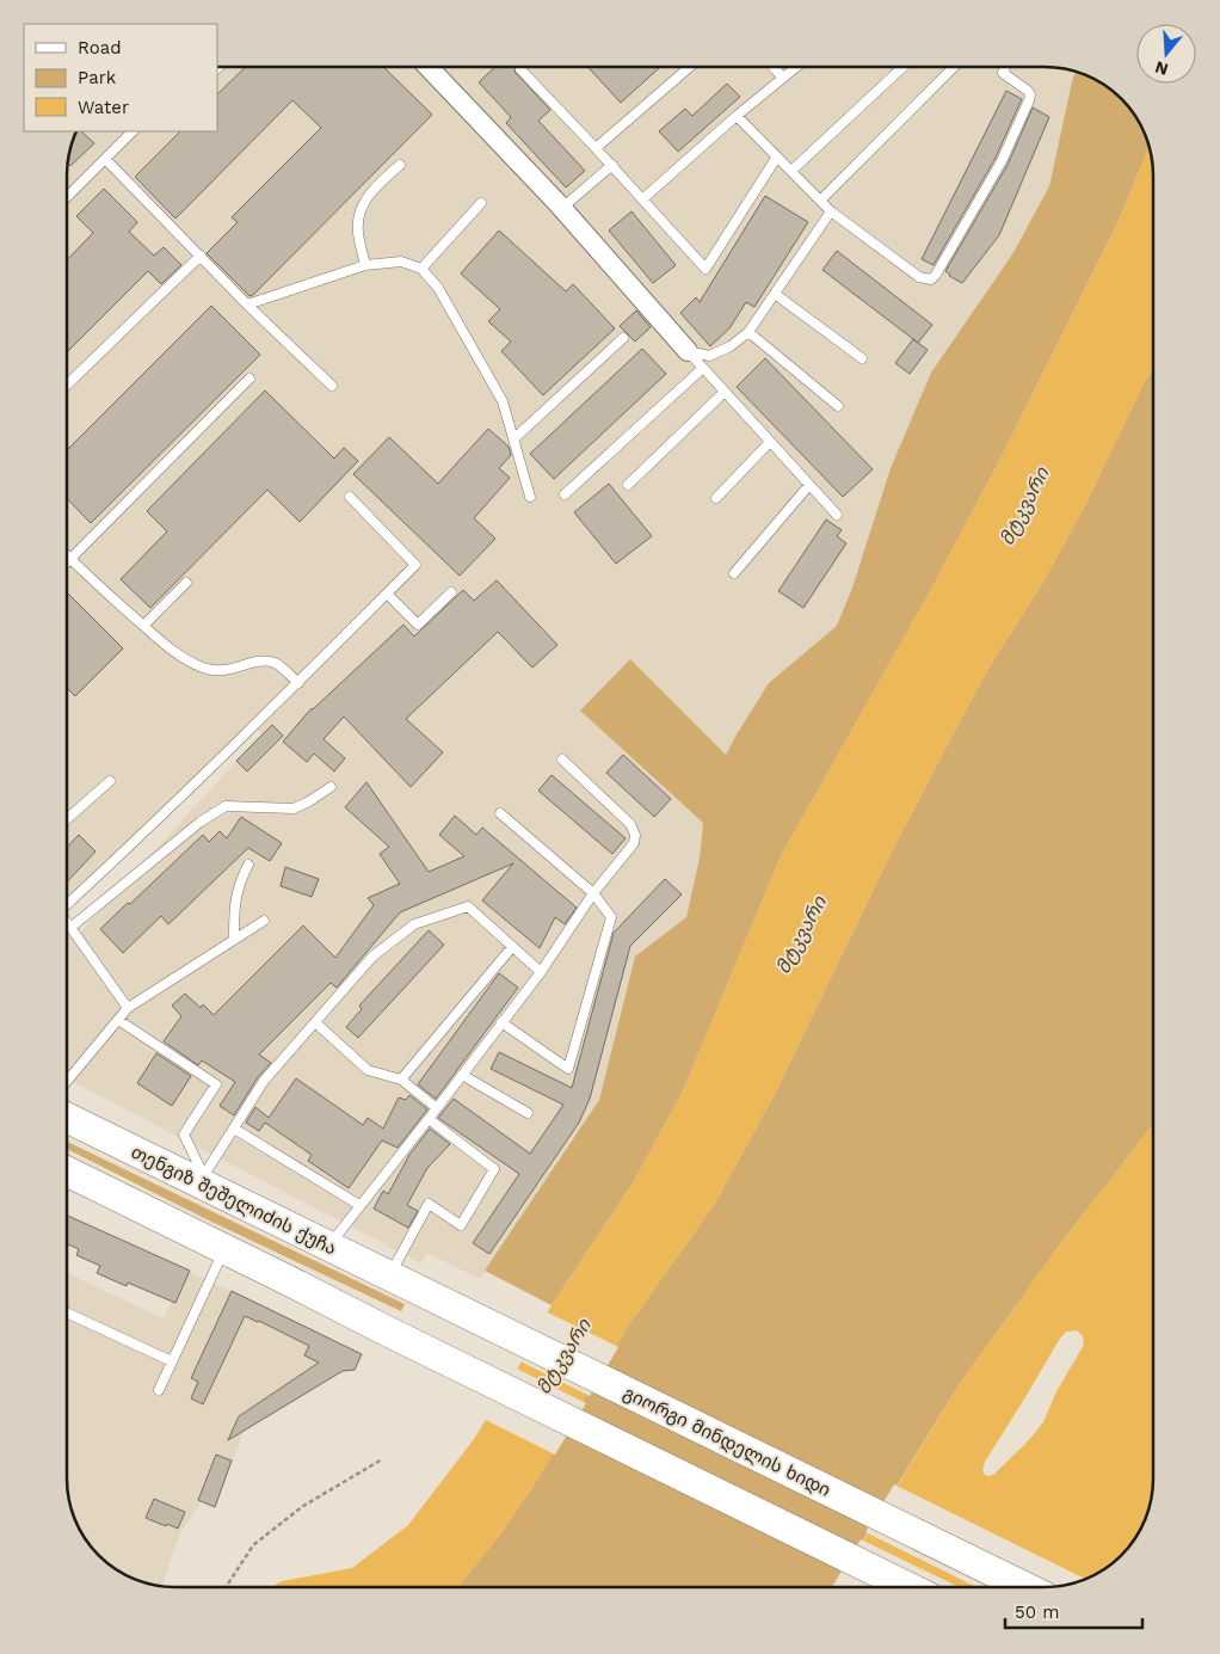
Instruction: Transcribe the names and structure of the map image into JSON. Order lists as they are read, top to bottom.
{
  "streets": {
    "main road": ["თენგიზ შეშელიძის ქუჩა", "გიორგი მინდელის ხიდი"]
  },
  "crossings": [
    ["თენგიზ შეშელიძის ქუჩა", "გიორგი მინდელის ხიდი"]
  ],
  "water": ["მტკვარი"],
  "legend": ["Road", "Park", "Water"],
  "scale_bar": "50 m",
  "north": "bottom"
}
